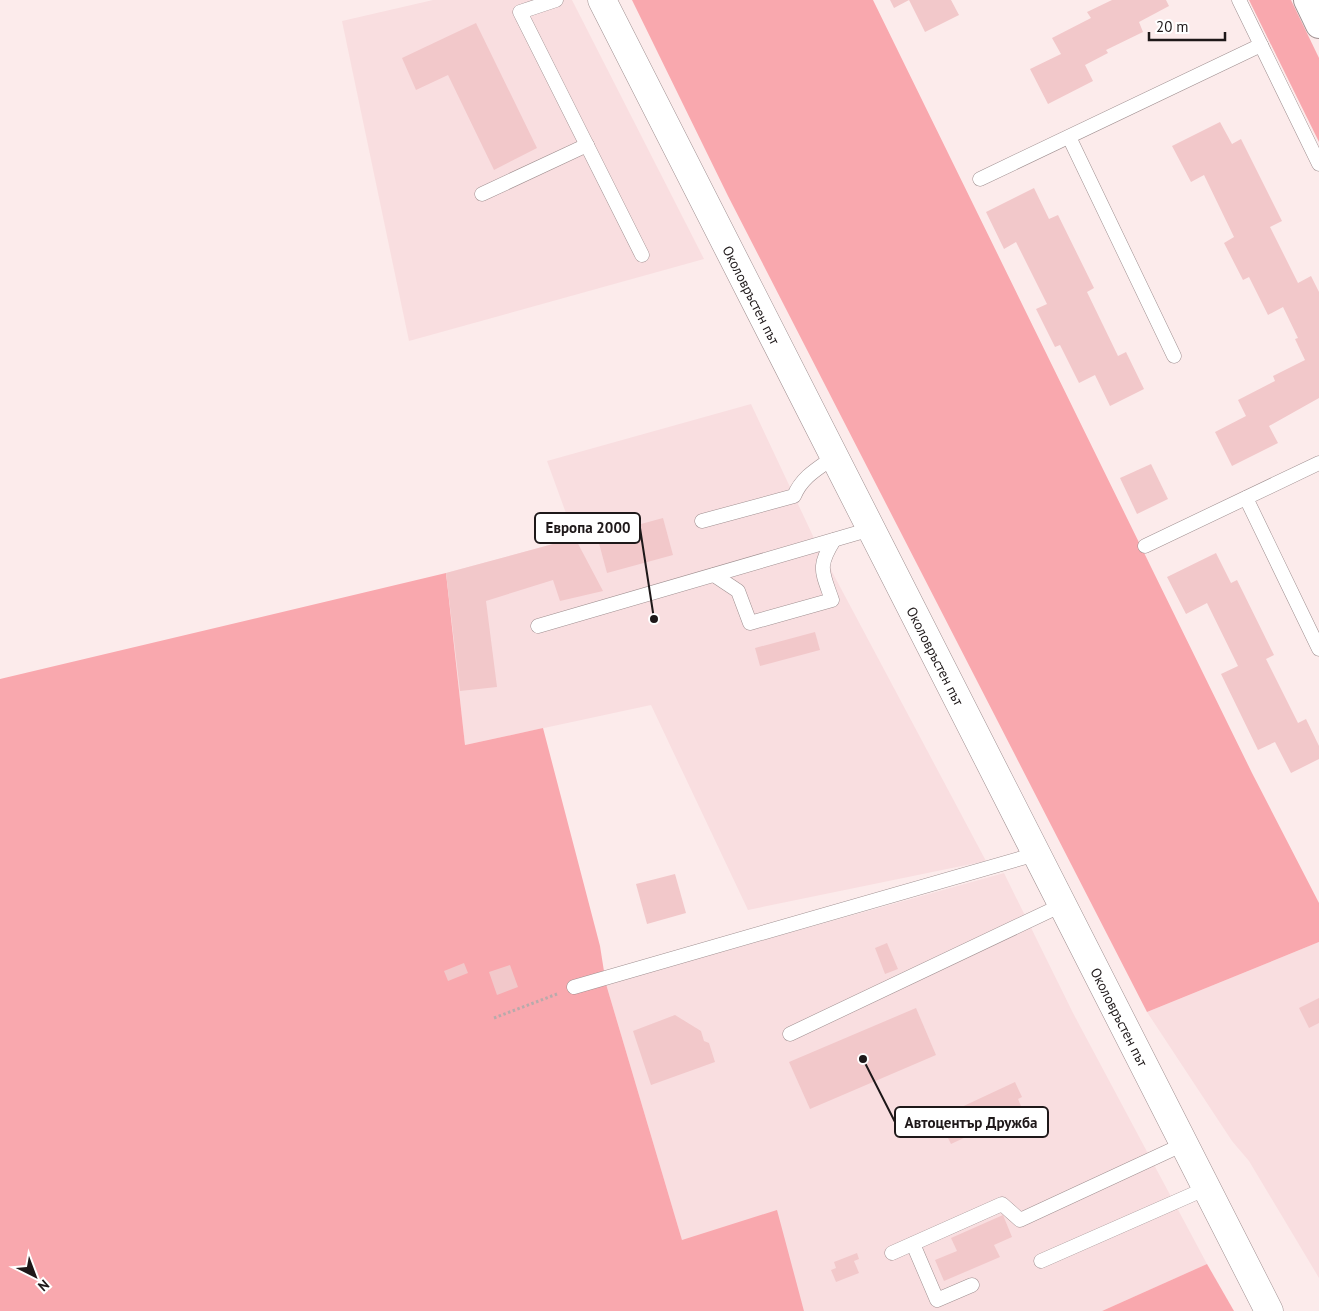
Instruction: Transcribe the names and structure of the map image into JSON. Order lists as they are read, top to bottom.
{
  "streets": {
    "main road": ["Околовръстен път"]
  },
  "places": ["Европа 2000", "Автоцентър Дружба"],
  "scale_bar": "20 m",
  "north": "bottom right"
}
